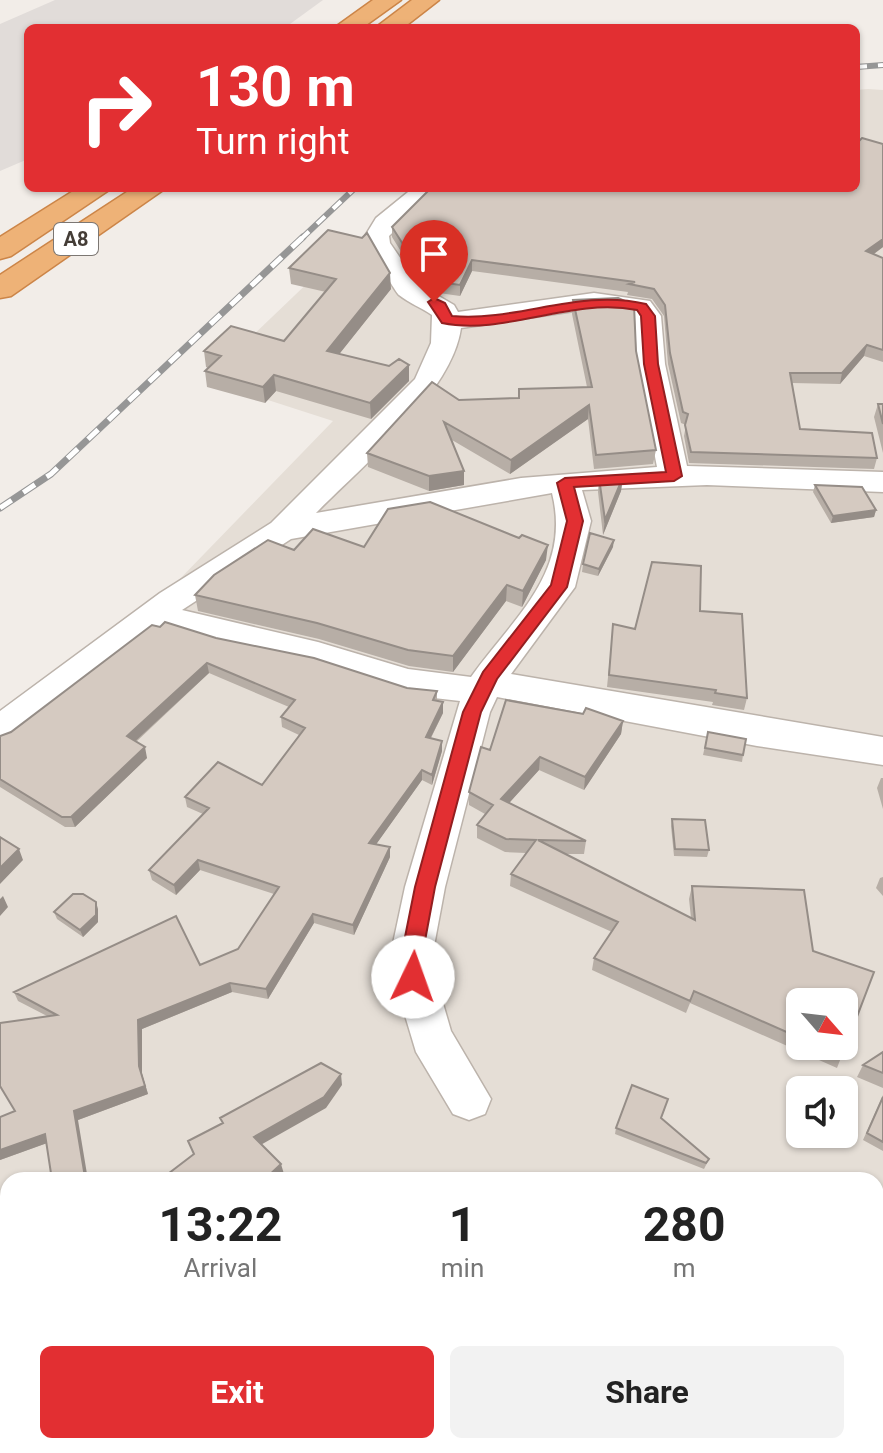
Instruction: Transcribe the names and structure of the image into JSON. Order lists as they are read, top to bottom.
{
  "streets": {
    "highway": ["A8"]
  },
  "north": "bottom right",
  "page": {
    "turn": ["130 m", "Turn right"],
    "eta": [
      "13:22",
      "Arrival",
      "1",
      "min",
      "280",
      "m"
    ],
    "buttons": ["Exit", "Share"]
  }
}
